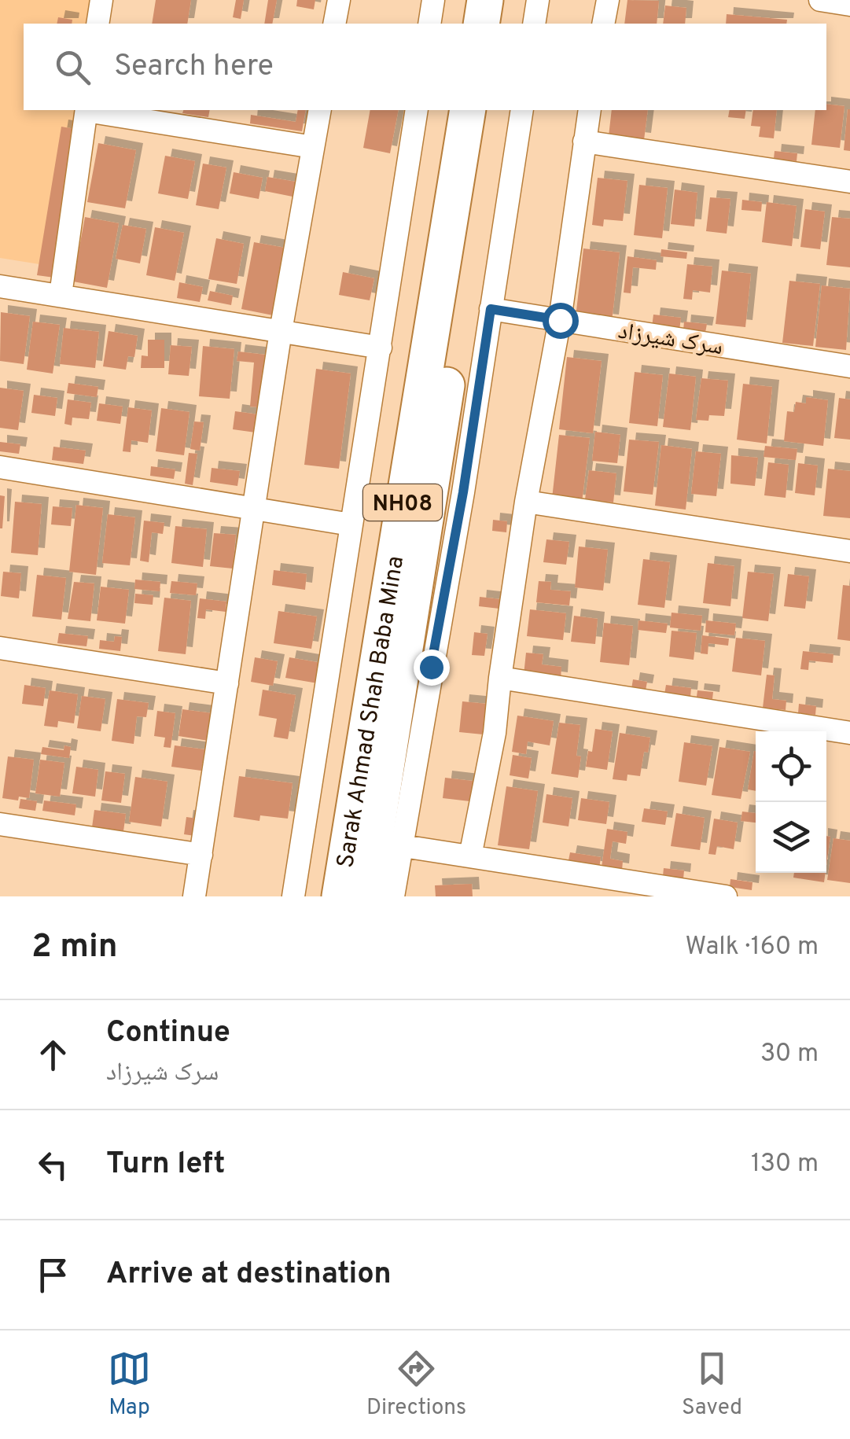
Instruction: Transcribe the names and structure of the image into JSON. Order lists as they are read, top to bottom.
{
  "streets": {
    "highway": ["NH08", "Sarak Ahmad Shah Baba Mina"],
    "street": ["سرک شیرزاد"]
  },
  "page": {
    "search": "Search here",
    "heading": ["2 min", "Walk · 160 m"],
    "list": [
      ["Continue", "سرک شیرزاد", "30 m"],
      ["Turn left", "130 m"],
      "Arrive at destination"
    ],
    "nav": ["Map", "Directions", "Saved"]
  }
}
